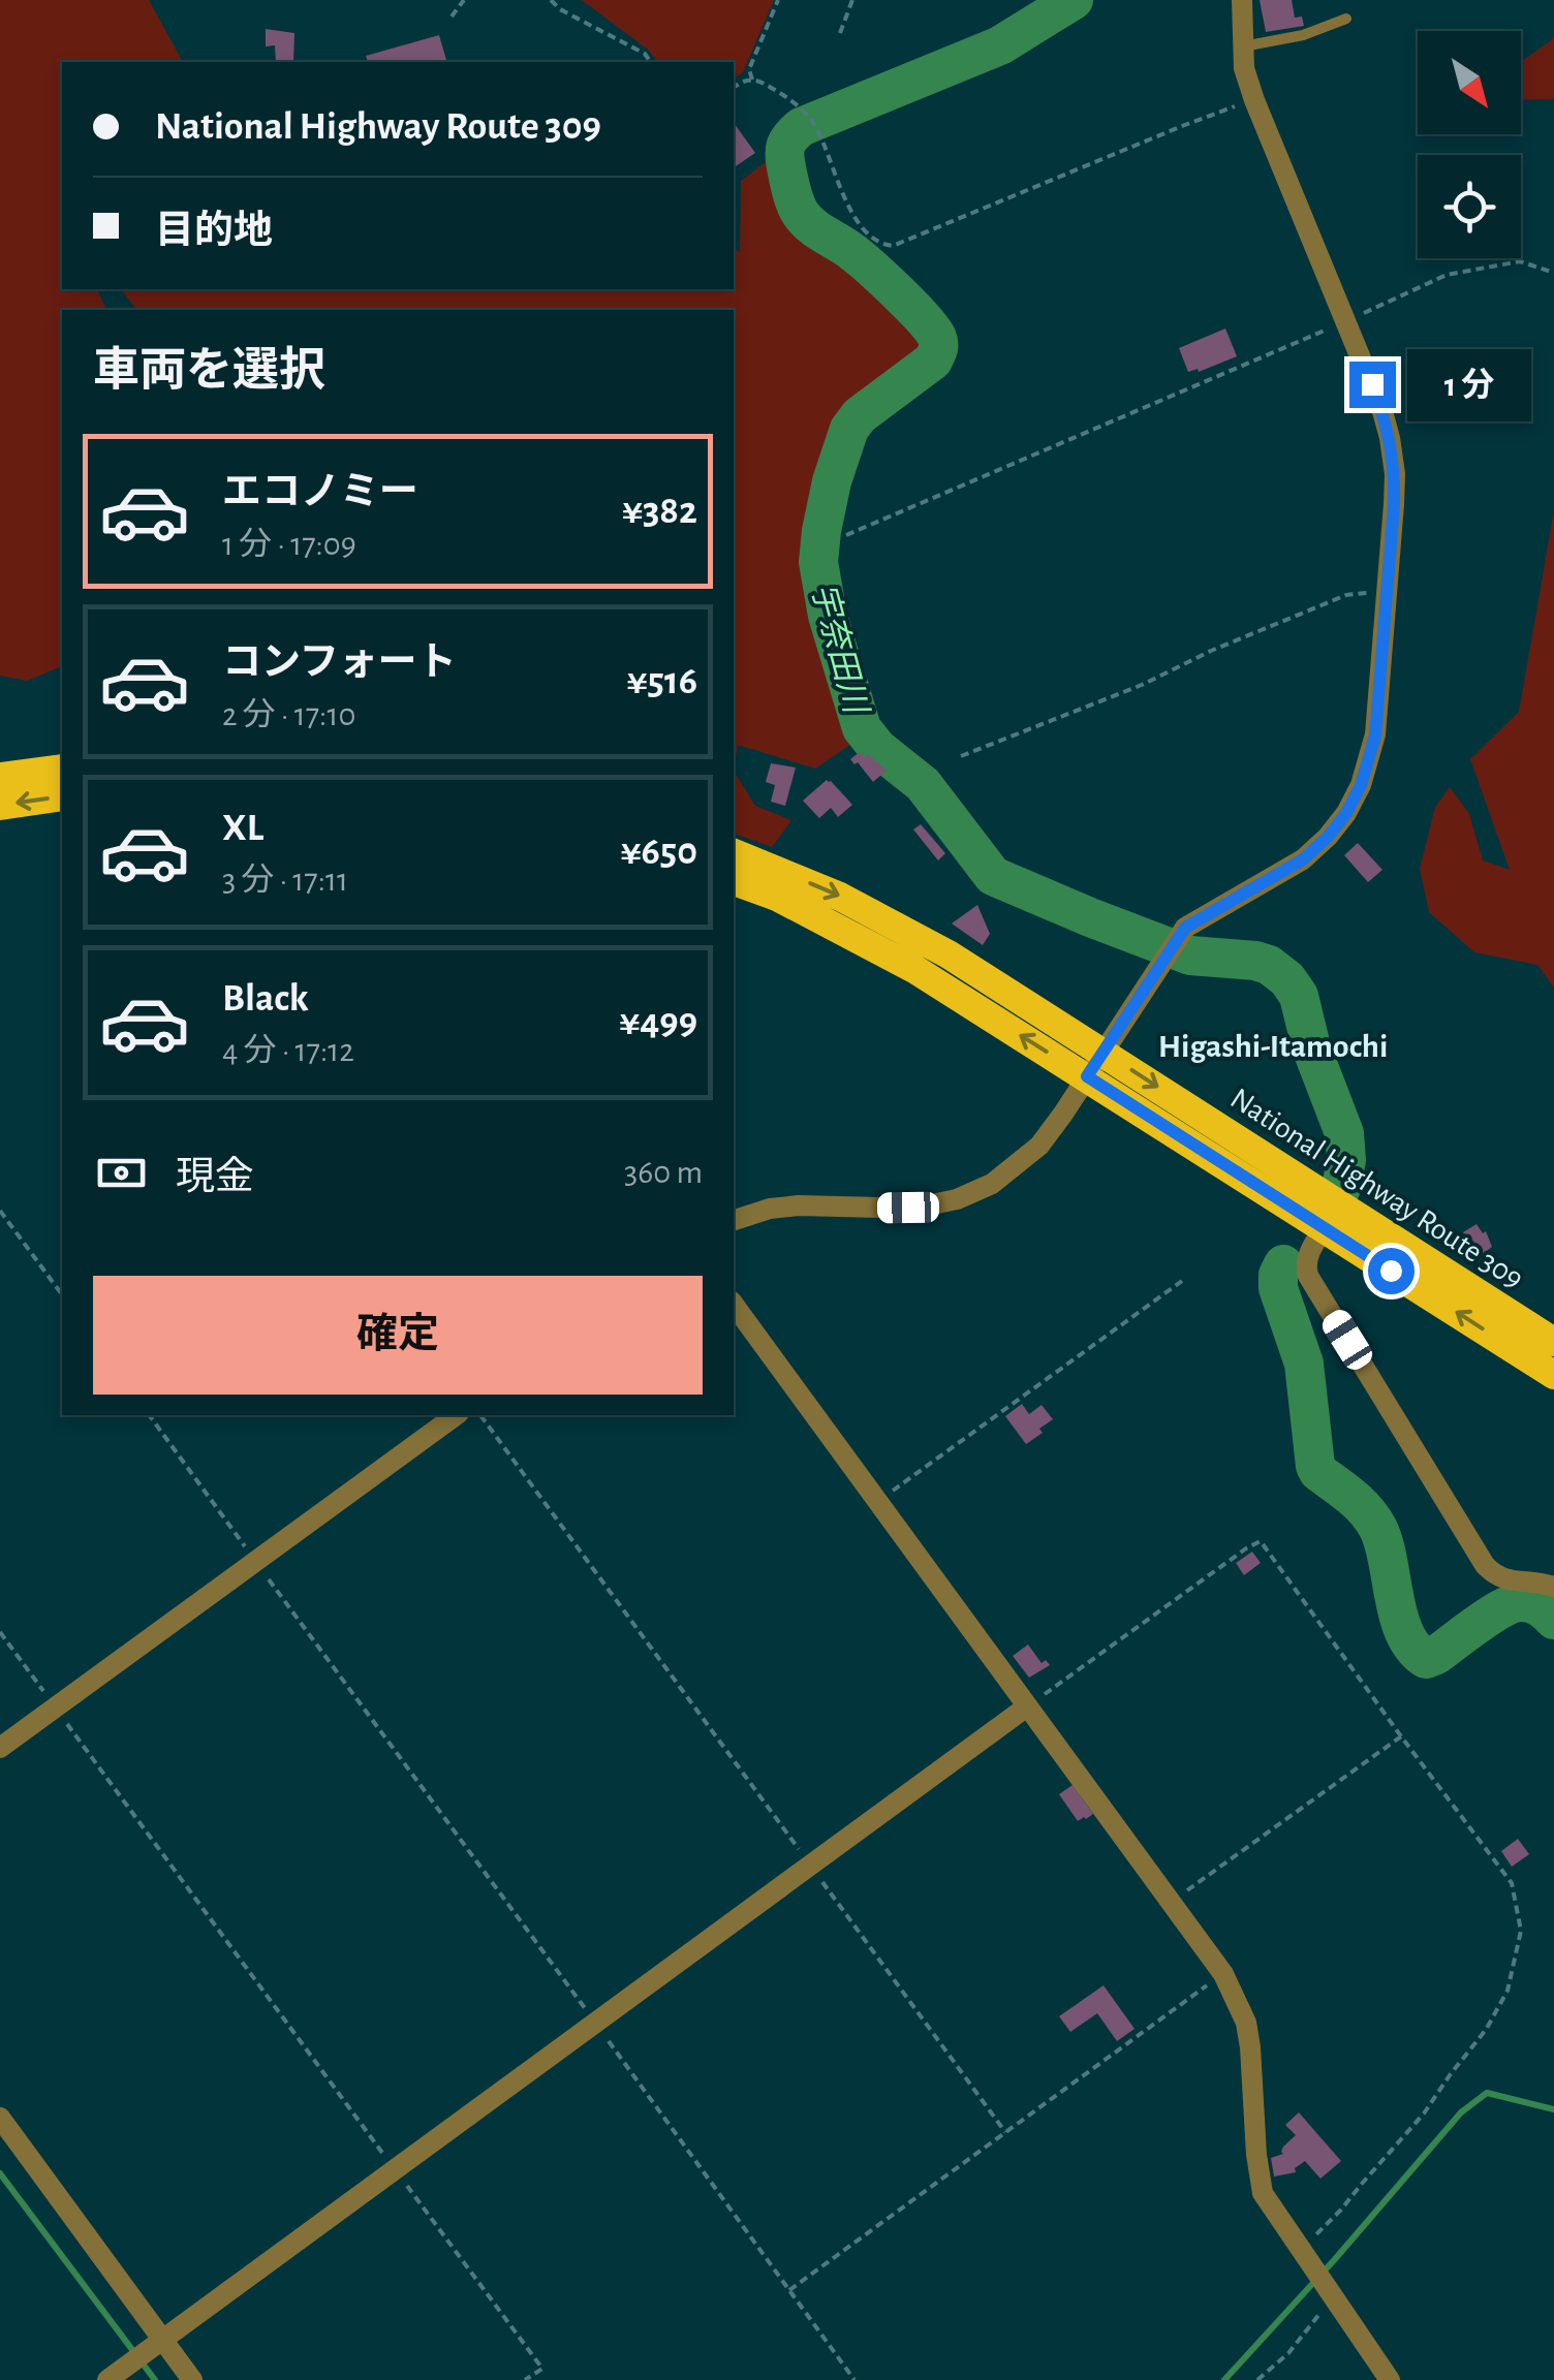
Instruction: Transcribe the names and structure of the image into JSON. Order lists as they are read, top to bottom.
{
  "streets": {
    "highway": ["National Highway Route 309"]
  },
  "districts": ["Higashi-Itamochi"],
  "water": ["宇奈田川"],
  "north": "bottom right",
  "page": {
    "banner": ["National Highway Route 309", "目的地"],
    "heading": "車両を選択",
    "bubble": "1 分",
    "list": [
      {
        "name": "エコノミー",
        "note": "1 分 · 17:09",
        "value": "¥382"
      },
      {
        "name": "コンフォート",
        "note": "2 分 · 17:10",
        "value": "¥516"
      },
      {
        "name": "XL",
        "note": "3 分 · 17:11",
        "value": "¥650"
      },
      {
        "name": "Black",
        "note": "4 分 · 17:12",
        "value": "¥499"
      }
    ],
    "pay": ["現金", "360 m"],
    "buttons": "確定"
  }
}
